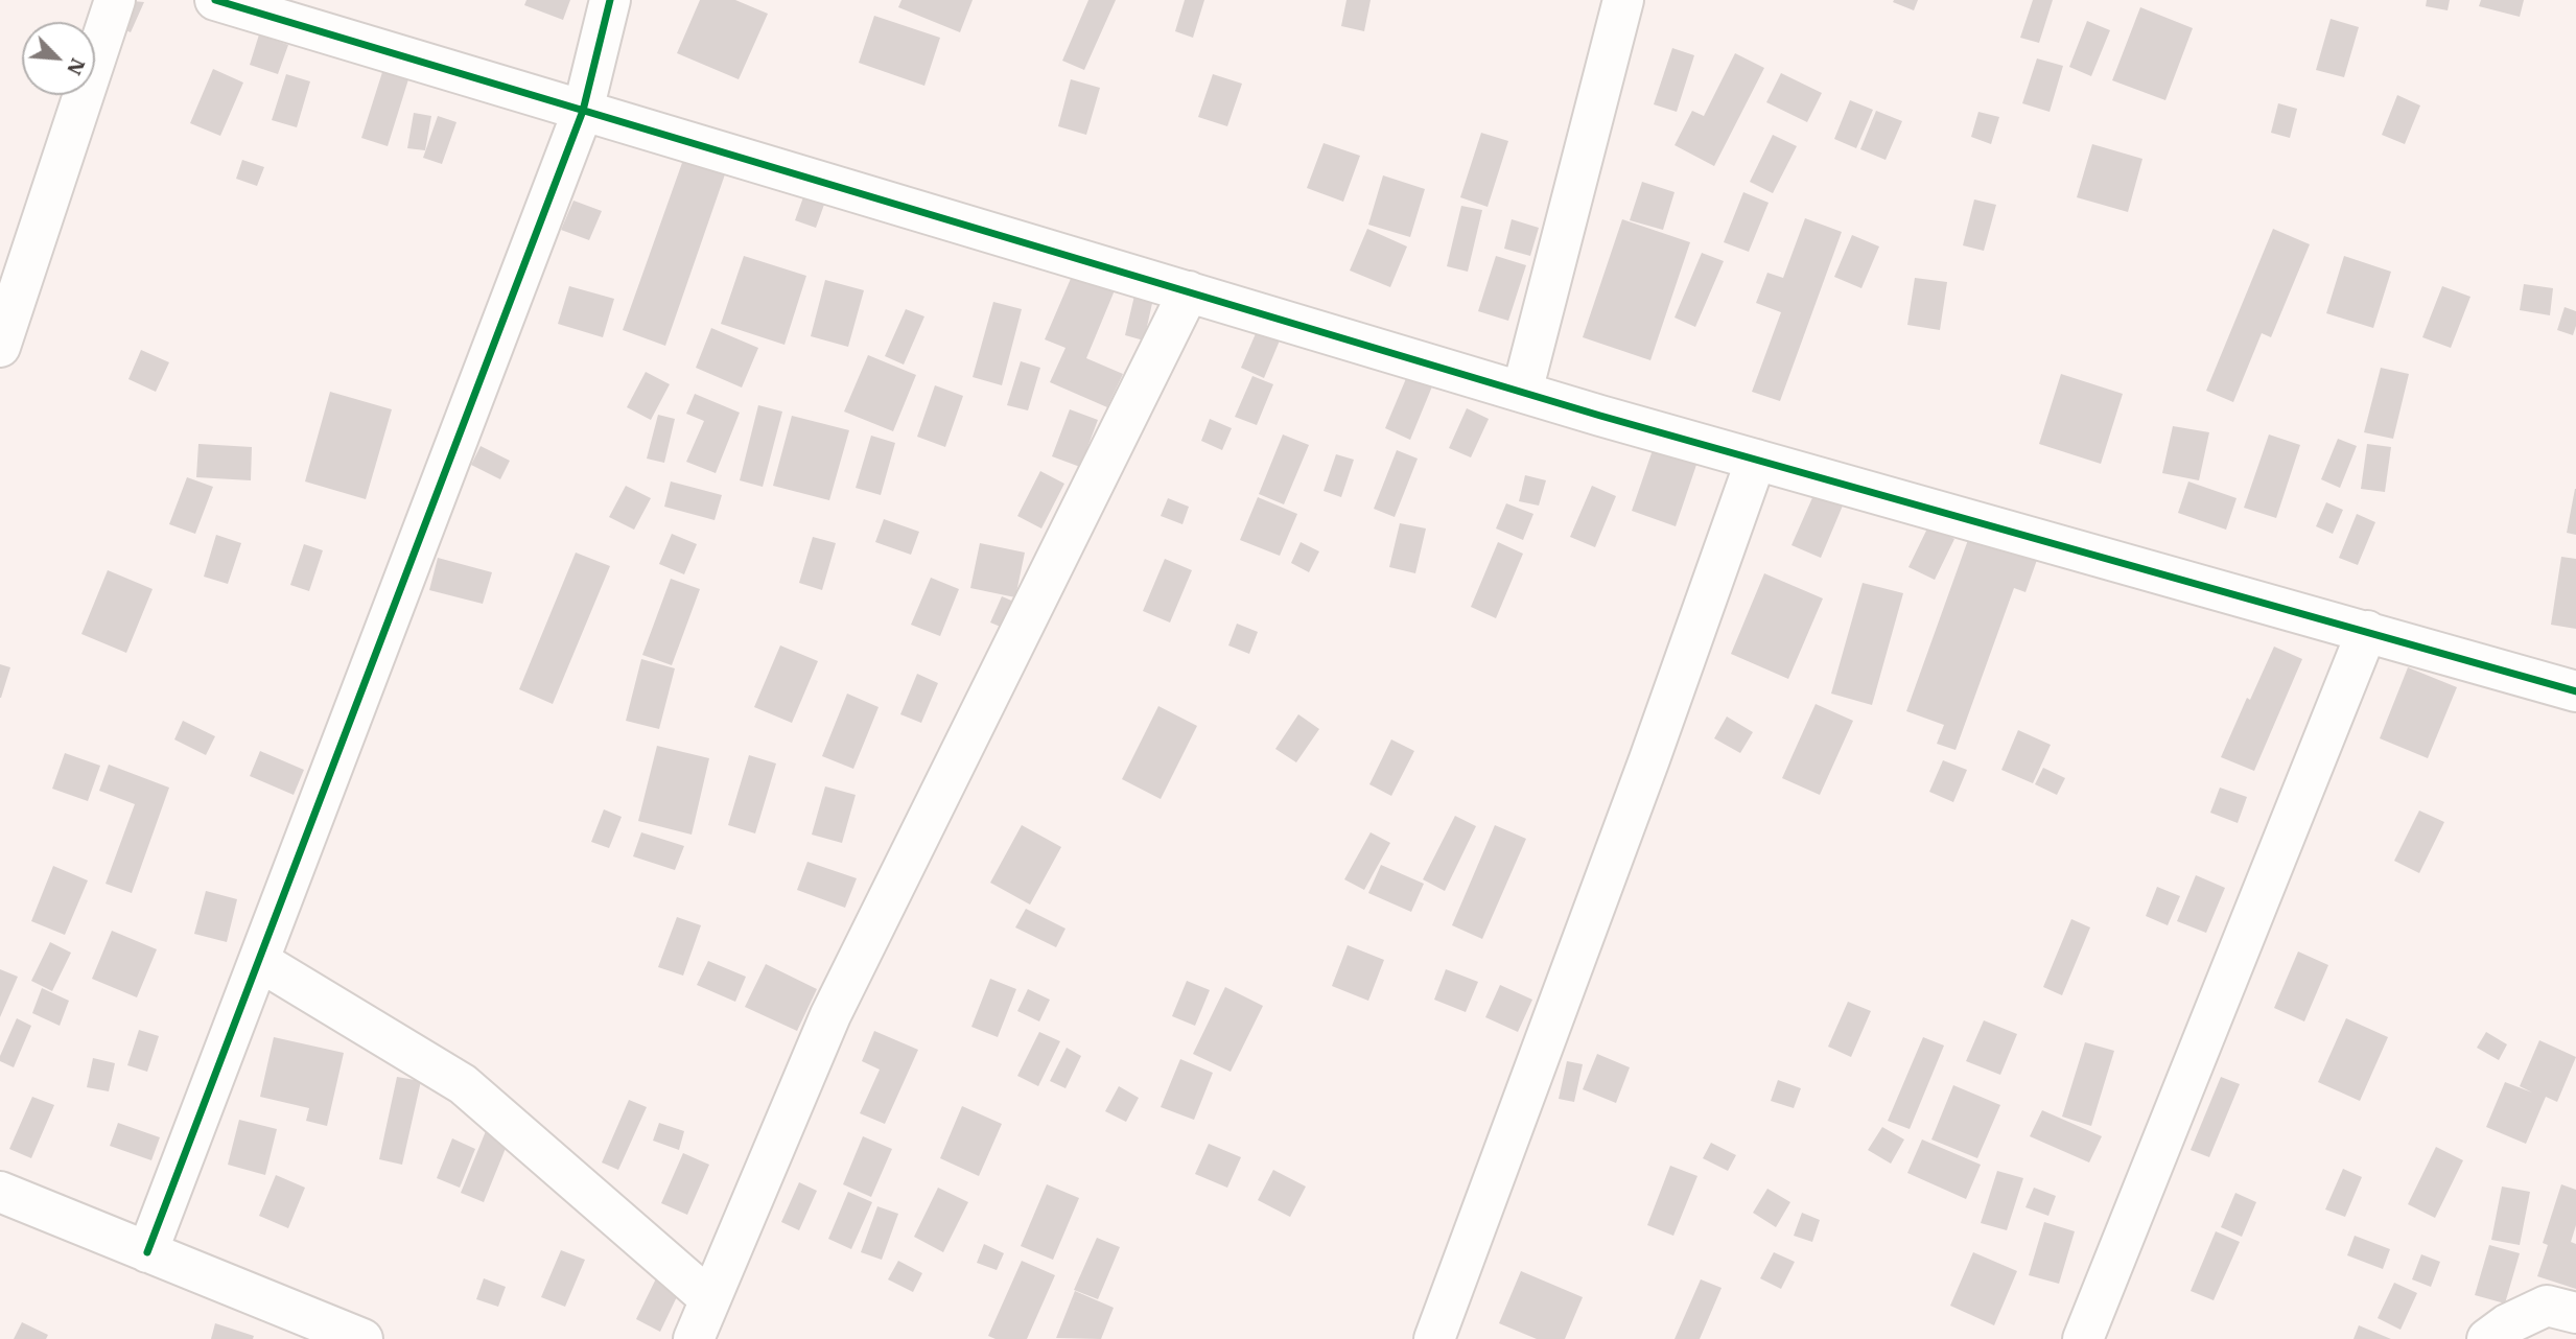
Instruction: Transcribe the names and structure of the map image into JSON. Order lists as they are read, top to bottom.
{
  "north": "bottom right"
}
